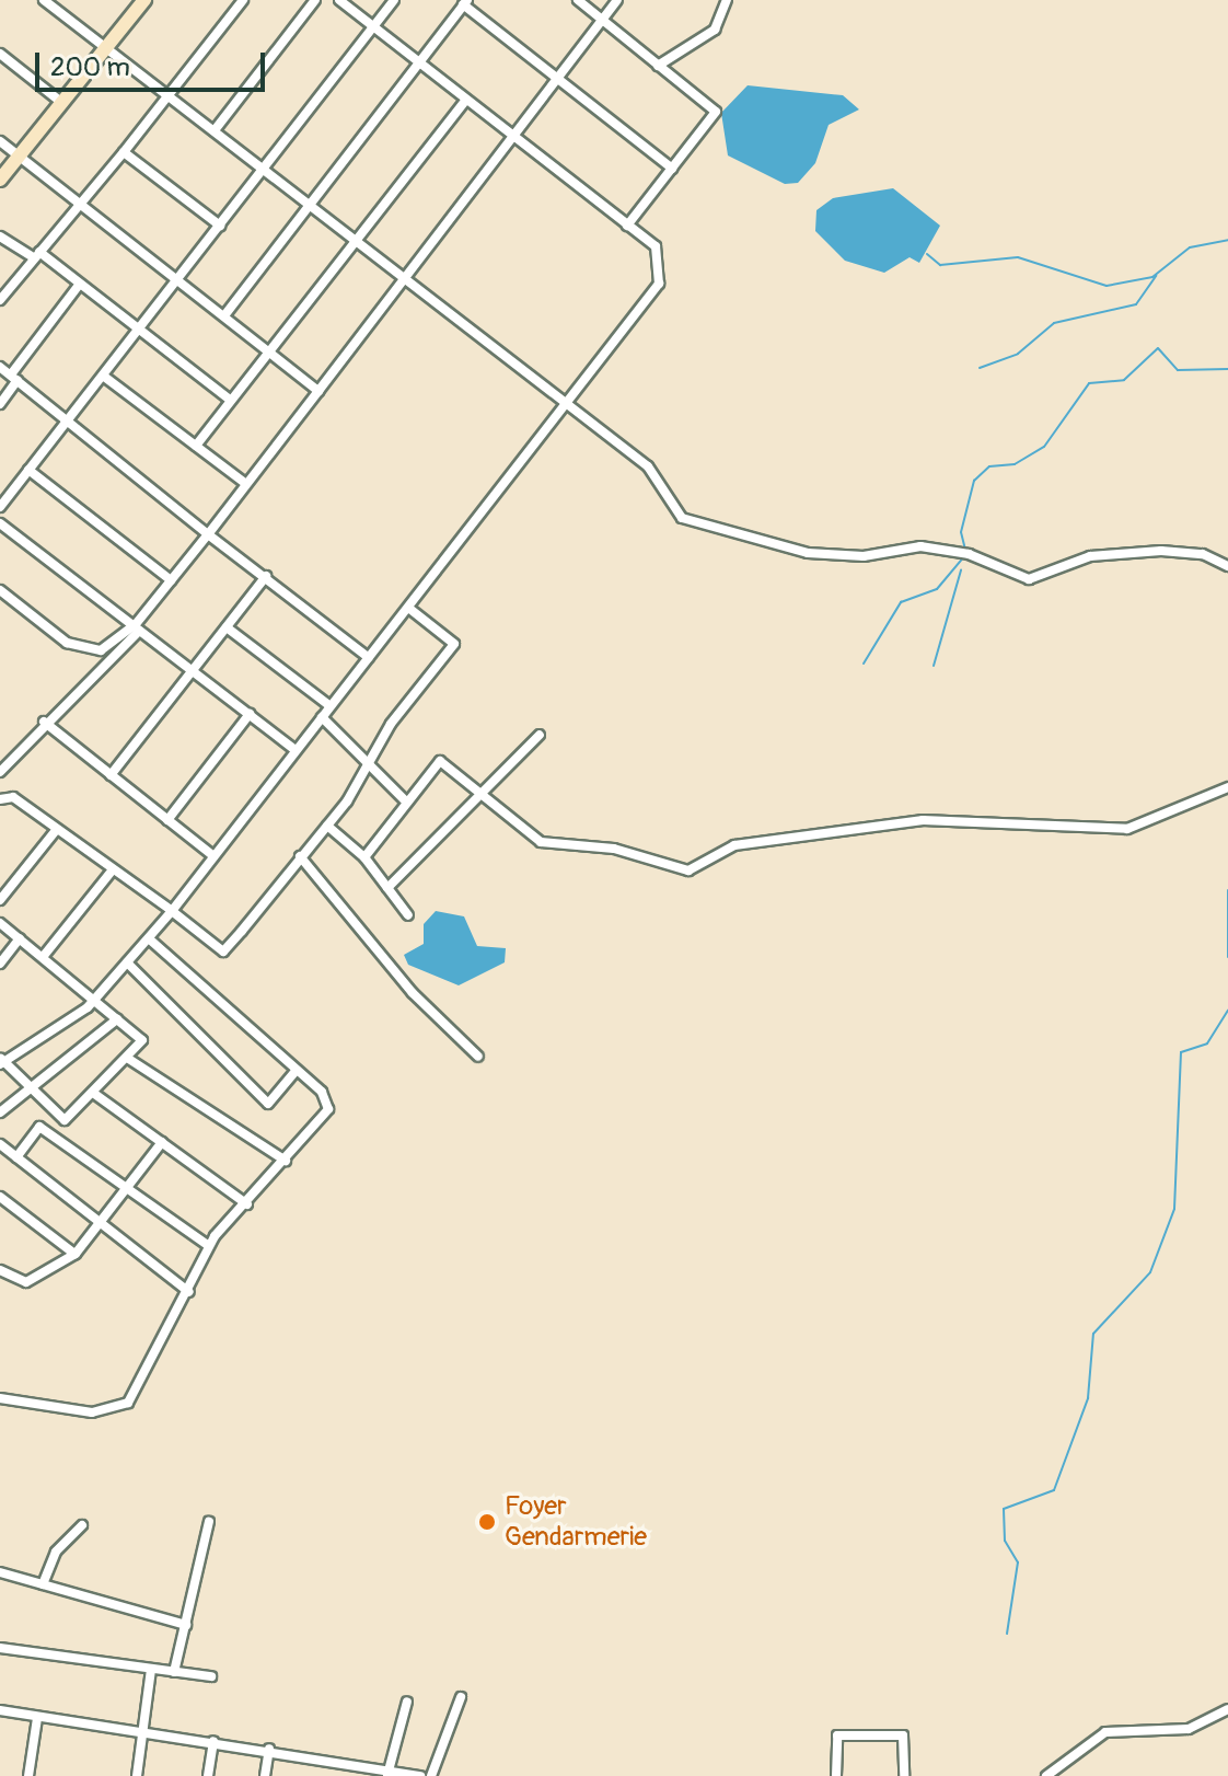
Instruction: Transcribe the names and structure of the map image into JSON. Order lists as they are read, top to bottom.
{
  "places": ["Foyer Gendarmerie"],
  "scale_bar": "200 m"
}
